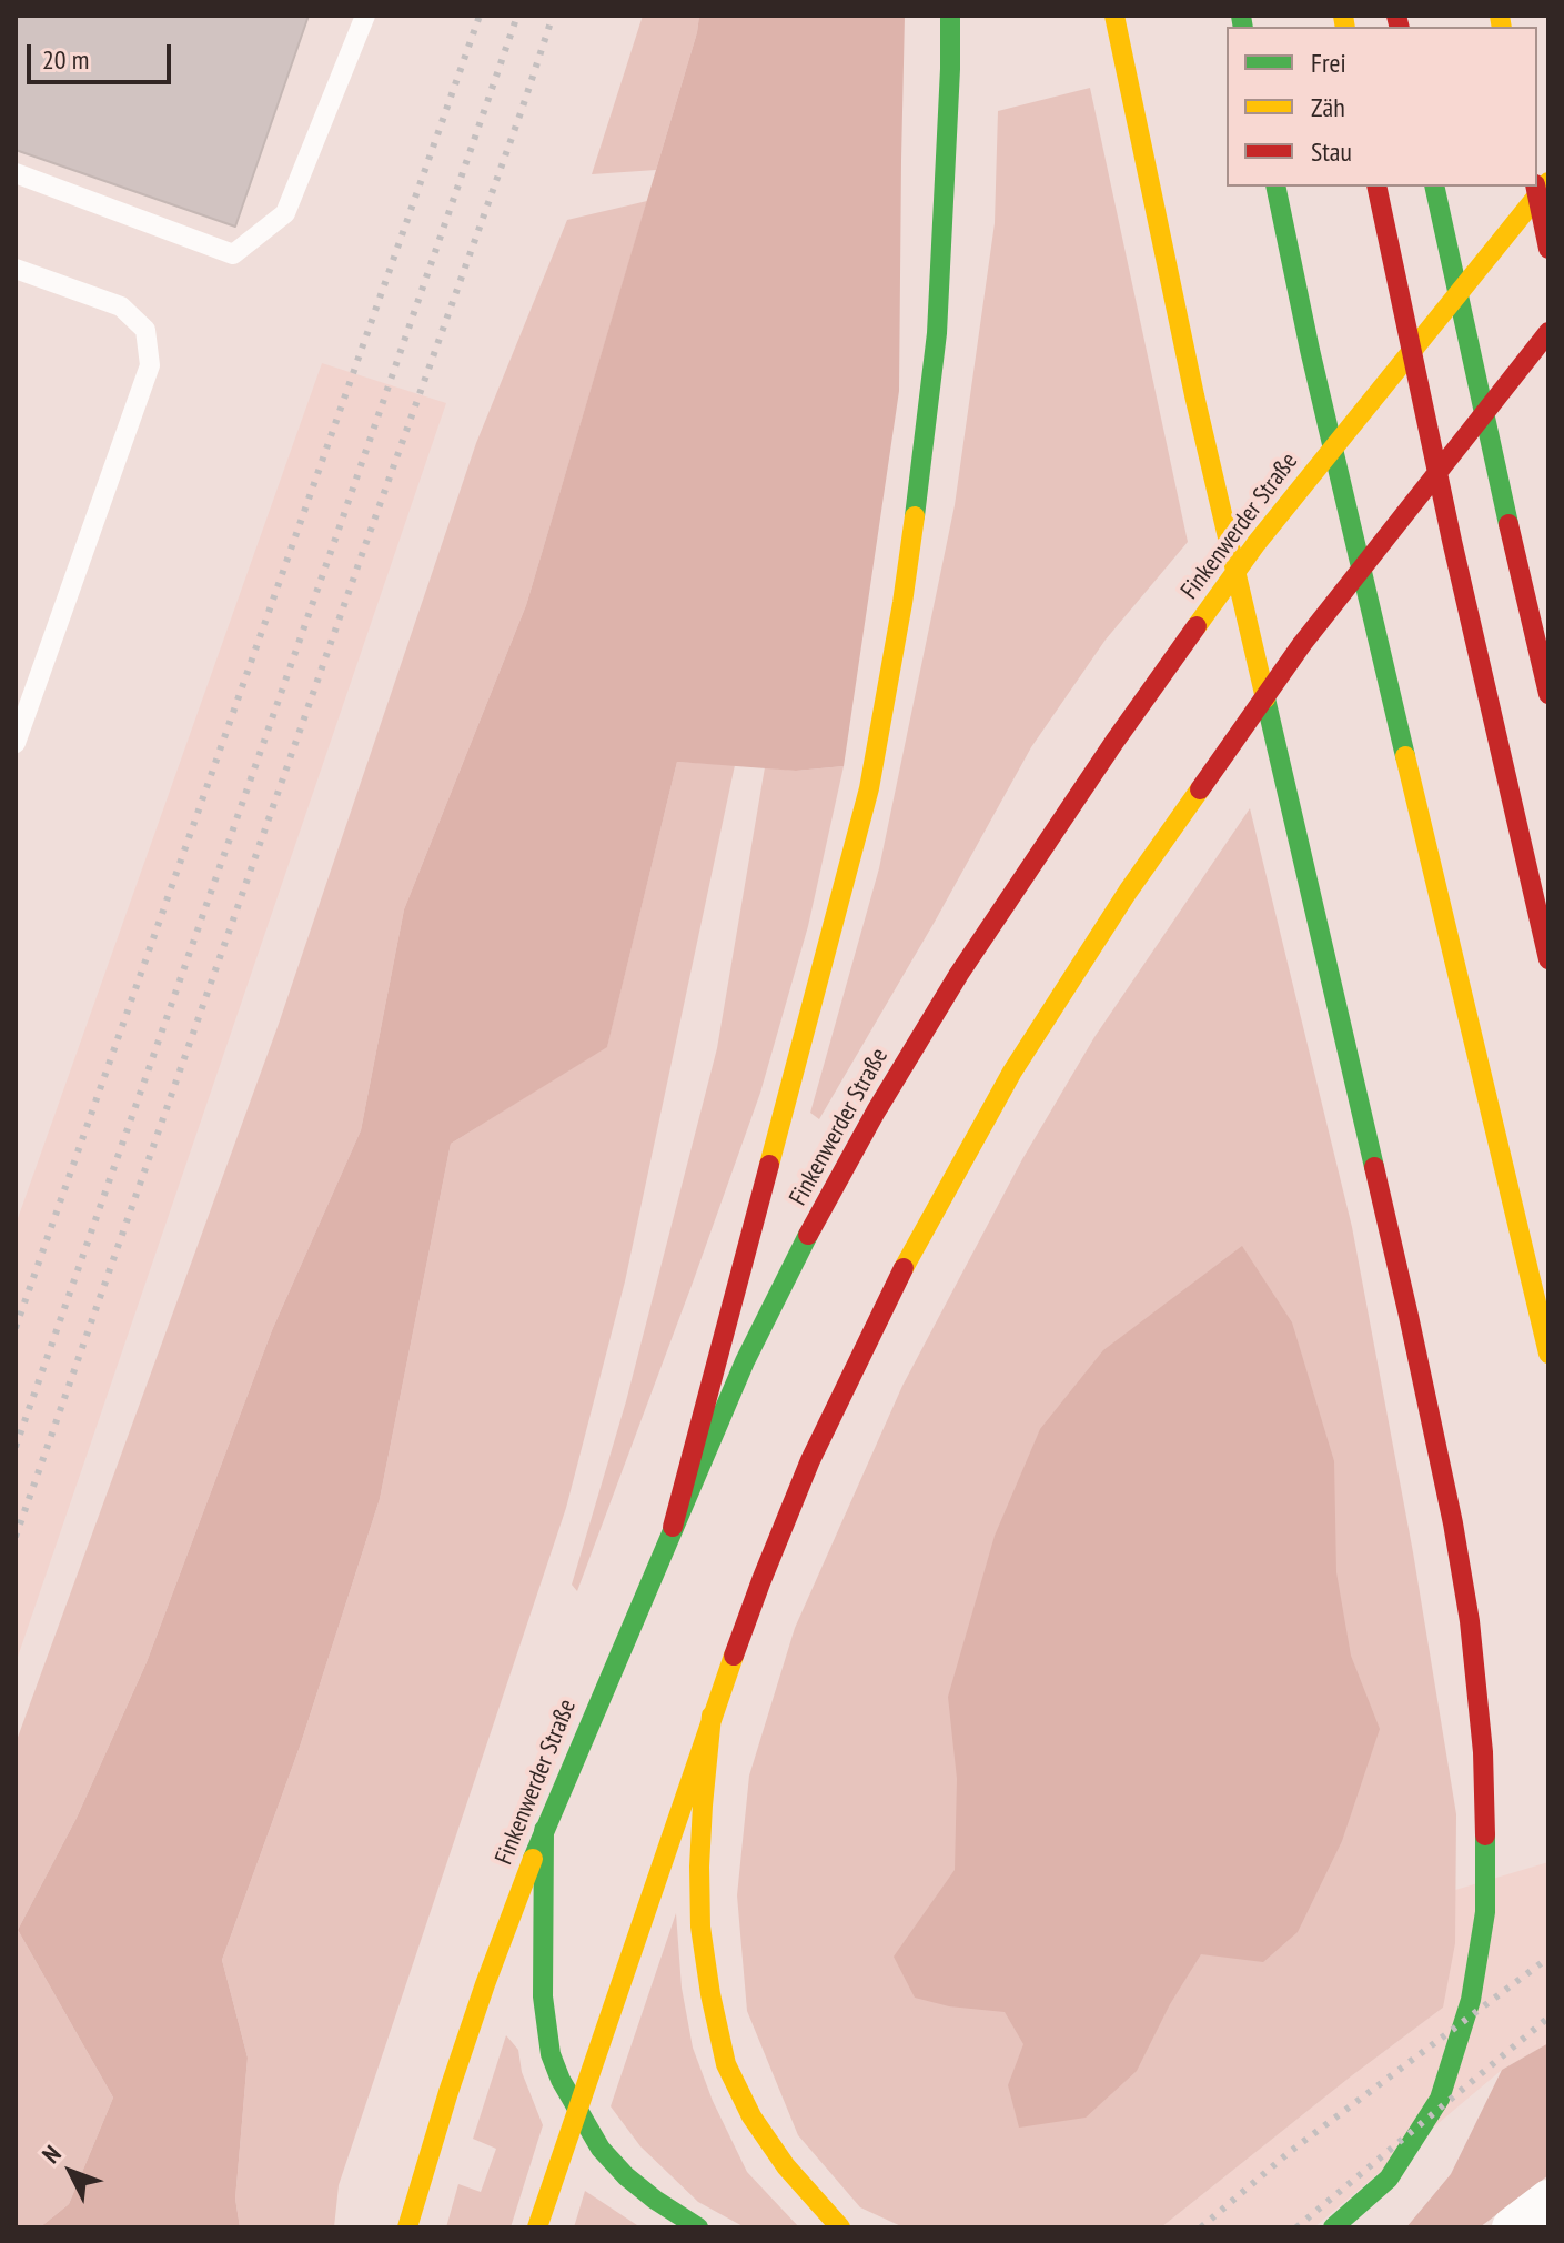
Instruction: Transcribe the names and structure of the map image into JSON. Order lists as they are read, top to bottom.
{
  "streets": {
    "main road": ["Finkenwerder Straße"]
  },
  "legend": ["Frei", "Zäh", "Stau"],
  "scale_bar": "20 m",
  "north": "top left"
}
